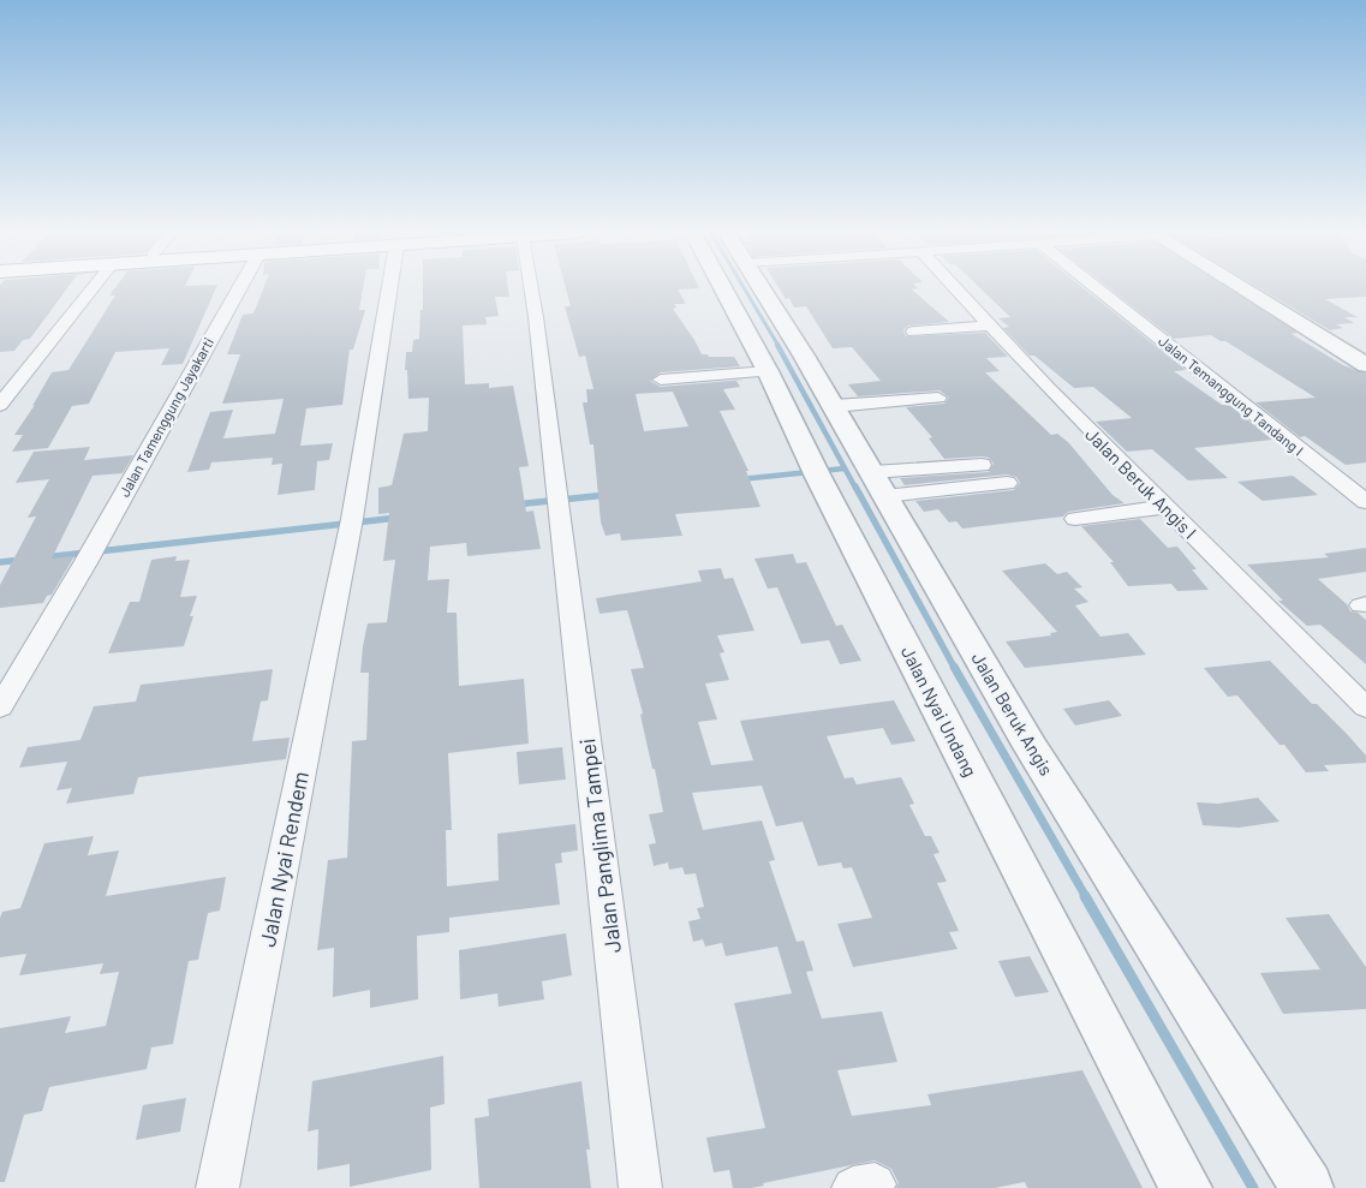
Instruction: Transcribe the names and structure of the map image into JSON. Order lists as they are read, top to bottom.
{
  "streets": {
    "street": [
      "Jalan Temanggung Tandang I",
      "Jalan Tamenggung Jayakarti",
      "Jalan Beruk Angis I",
      "Jalan Nyai Undang",
      "Jalan Beruk Angis",
      "Jalan Panglima Tampei",
      "Jalan Nyai Rendem"
    ]
  }
}
